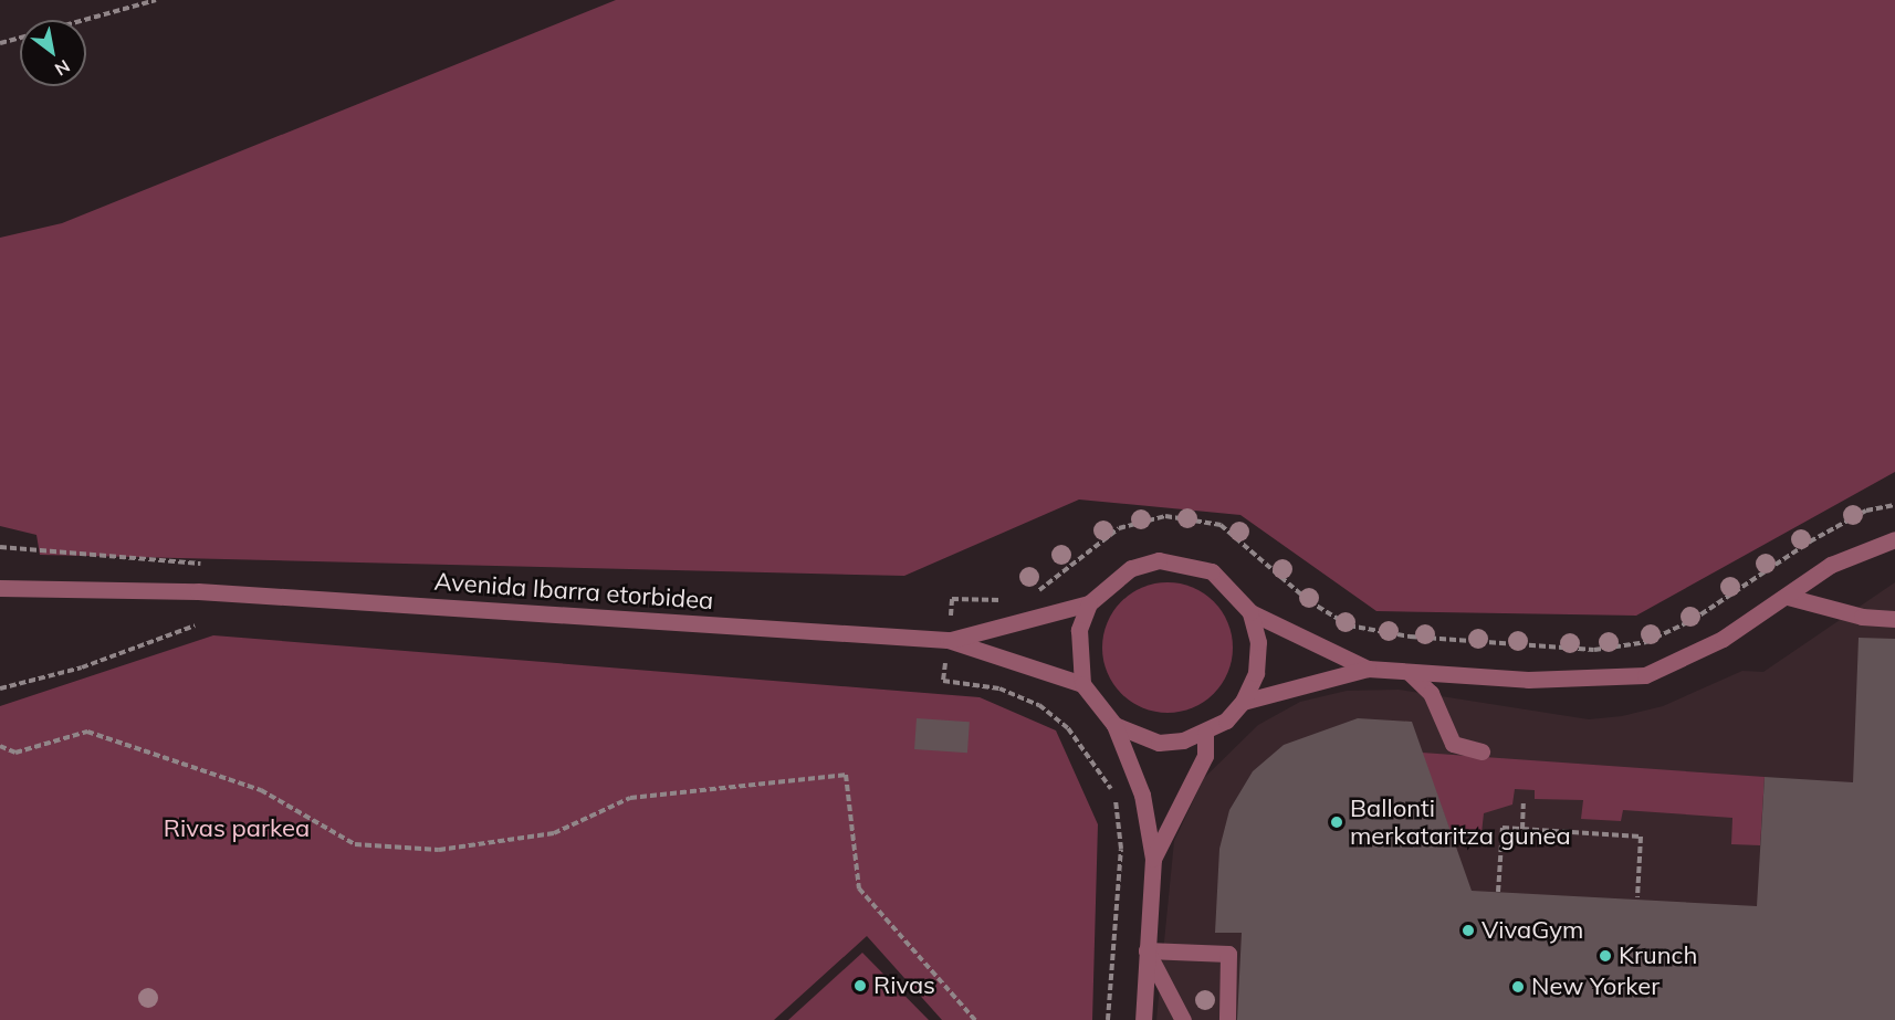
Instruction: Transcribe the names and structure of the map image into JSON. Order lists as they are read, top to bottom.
{
  "streets": {
    "street": ["Avenida Ibarra etorbidea"]
  },
  "parks": ["Rivas parkea"],
  "places": [
    "Ballonti merkataritza gunea",
    "VivaGym",
    "Krunch",
    "Rivas",
    "New Yorker"
  ],
  "north": "bottom right"
}
